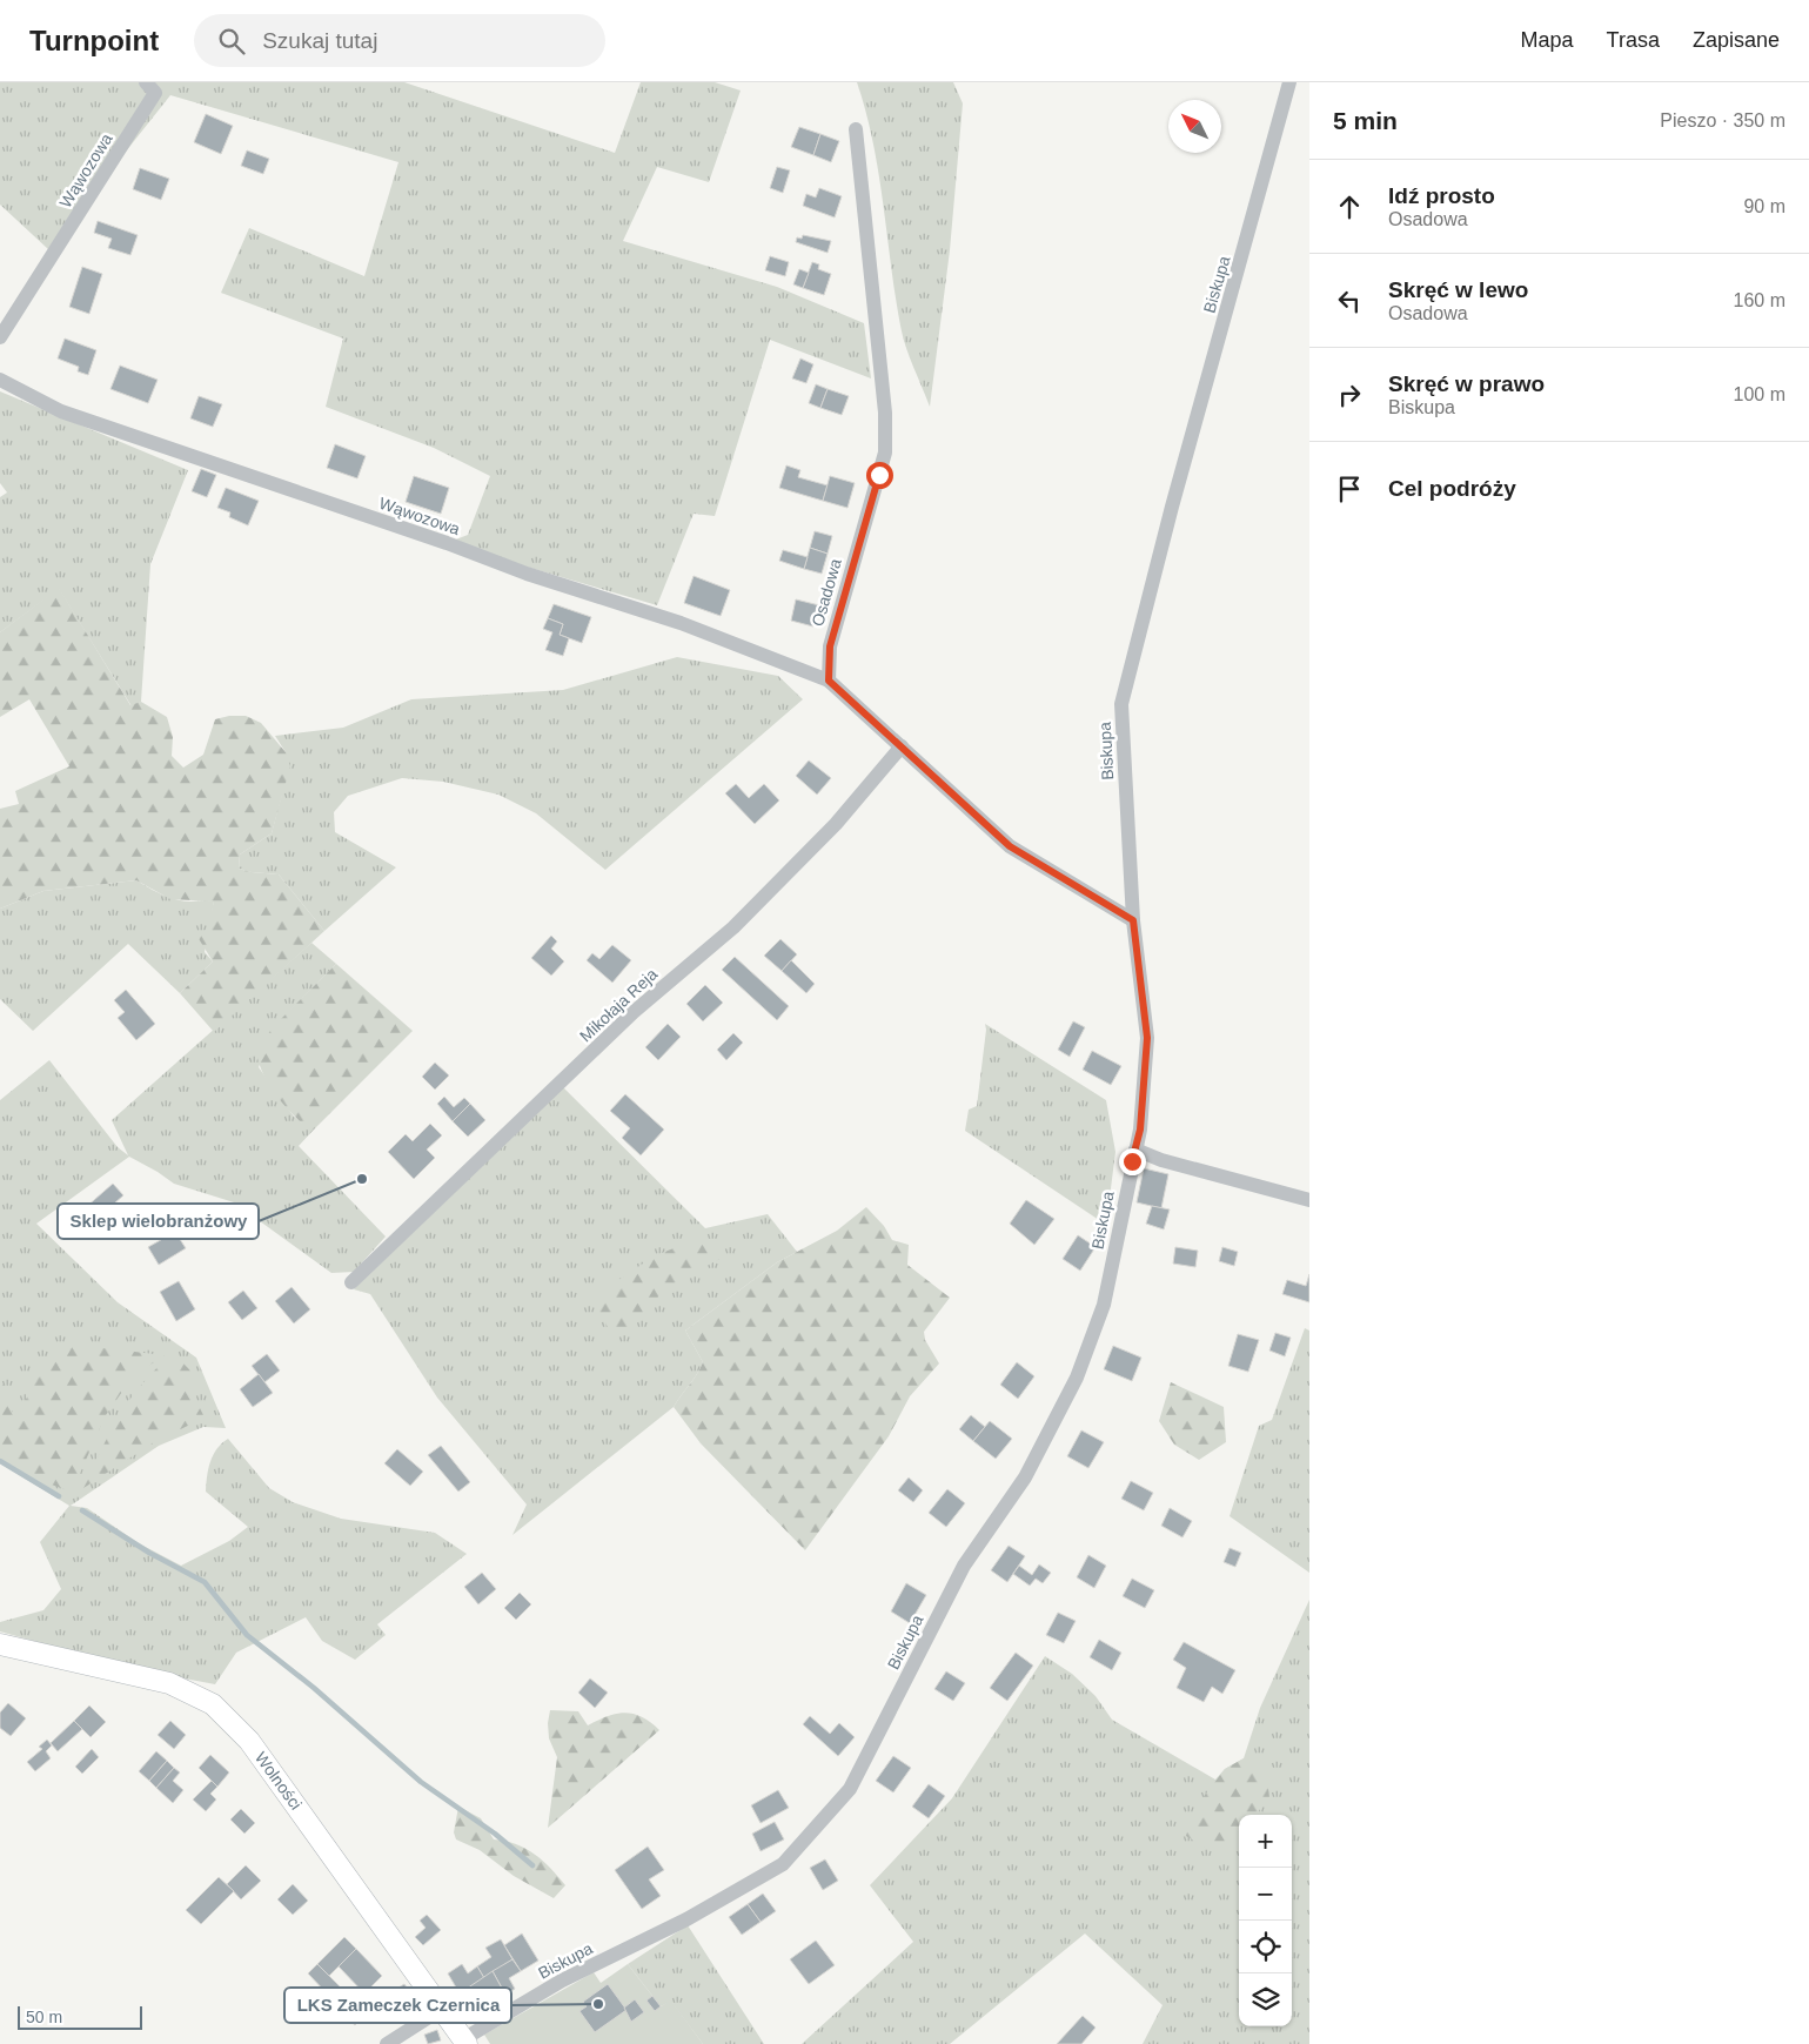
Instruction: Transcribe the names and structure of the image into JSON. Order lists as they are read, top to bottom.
{
  "streets": {
    "street": [
      "Wąwozowa",
      "Biskupa",
      "Osadowa",
      "Mikołaja Reja",
      "Wolności"
    ]
  },
  "crossings": [
    ["Wąwozowa", "Osadowa"],
    ["Biskupa", "Wolności"]
  ],
  "places": ["Sklep wielobranżowy", "LKS Zameczek Czernica"],
  "scale_bar": "50 m",
  "north": "top left",
  "page": {
    "header": "Turnpoint",
    "search": "Szukaj tutaj",
    "nav": ["Mapa", "Trasa", "Zapisane"],
    "heading": ["5 min", "Pieszo · 350 m"],
    "list": [
      ["Idź prosto", "Osadowa", "90 m"],
      ["Skręć w lewo", "Osadowa", "160 m"],
      ["Skręć w prawo", "Biskupa", "100 m"],
      "Cel podróży"
    ],
    "map_buttons": ["+", "−"],
    "scale": "50 m"
  }
}
